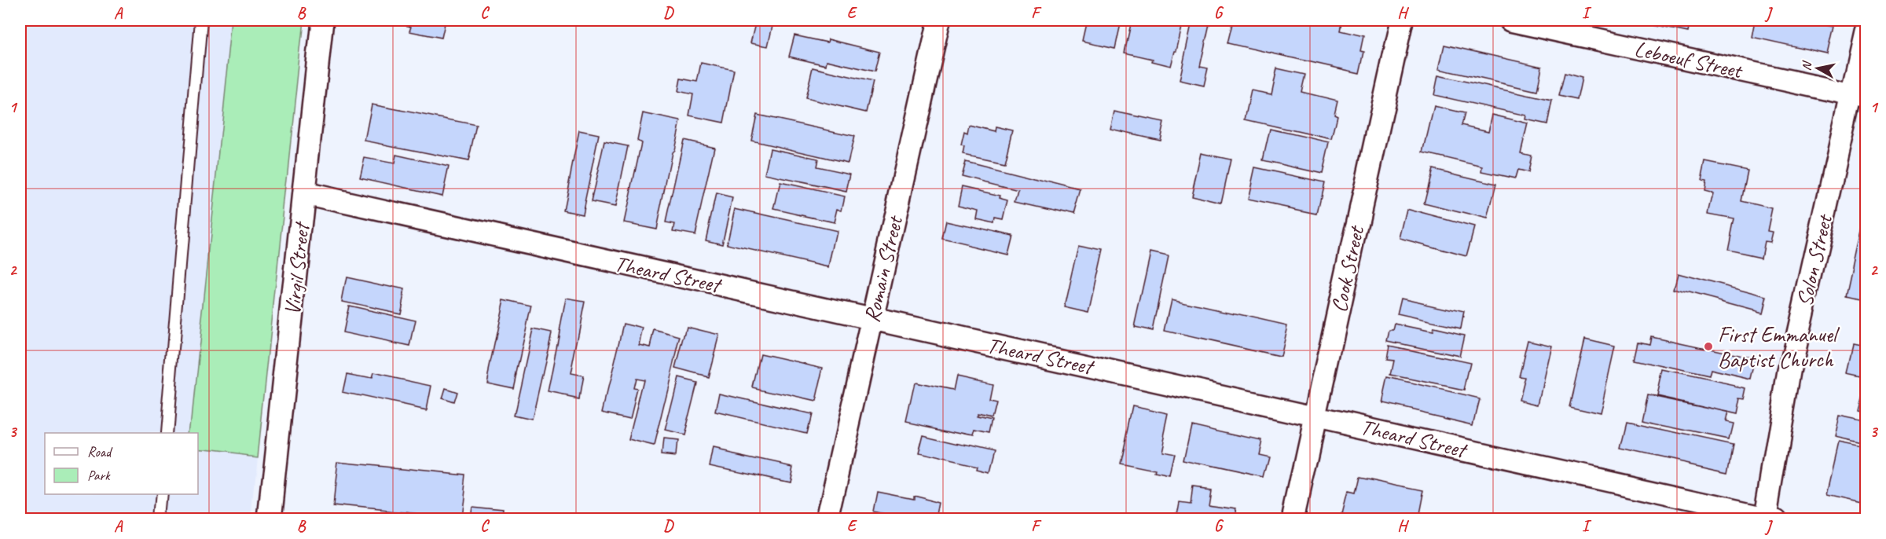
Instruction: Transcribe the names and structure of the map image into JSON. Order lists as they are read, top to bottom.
{
  "streets": {
    "street": [
      "Leboeuf Street",
      "Solon Street",
      "Virgil Street",
      "Romain Street",
      "Cook Street",
      "Theard Street"
    ]
  },
  "crossings": [
    ["Leboeuf Street", "Solon Street"],
    ["Solon Street", "Theard Street"],
    ["Virgil Street", "Theard Street"],
    ["Romain Street", "Theard Street"],
    ["Cook Street", "Theard Street"]
  ],
  "places": ["First Emmanuel Baptist Church"],
  "legend": ["Road", "Park"],
  "north": "left",
  "grid": {
    "columns": [
      "A",
      "B",
      "C",
      "D",
      "E",
      "F",
      "G",
      "H",
      "I",
      "J"
    ],
    "rows": ["1", "2", "3"]
  }
}
